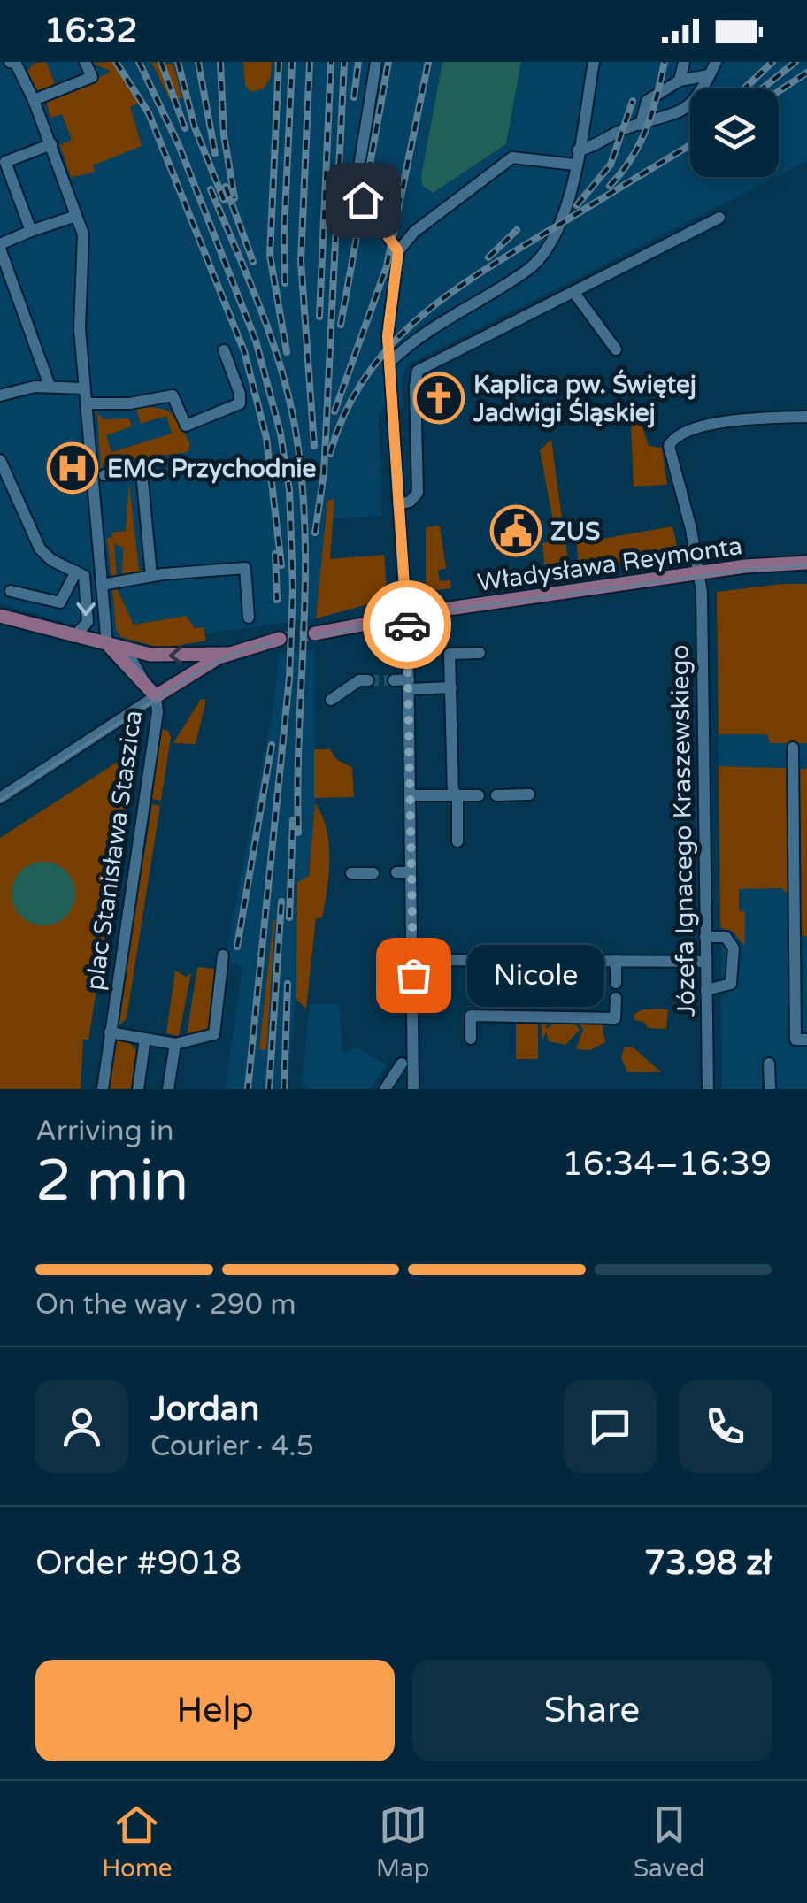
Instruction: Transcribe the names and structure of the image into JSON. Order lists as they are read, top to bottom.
{
  "streets": {
    "main road": ["Władysława Reymonta"],
    "street": ["Józefa Ignacego Kraszewskiego", "plac Stanisława Staszica"]
  },
  "crossings": [
    ["Władysława Reymonta", "Józefa Ignacego Kraszewskiego"]
  ],
  "places": {
    "church": ["Kaplica pw. Świętej Jadwigi Śląskiej"],
    "hospital": ["EMC Przychodnie"],
    "public building": ["ZUS"],
    "other": ["Nicole"]
  },
  "page": {
    "status": "16:32",
    "bubble": "Nicole",
    "heading": ["2 min", "Arriving in", "16:34–16:39"],
    "panel": [
      "Jordan",
      "Courier · 4.5",
      "Order #9018",
      "73.98 zł"
    ],
    "bar": "On the way · 290 m",
    "buttons": ["Help", "Share"],
    "tabs": ["Home", "Map", "Saved"]
  }
}
